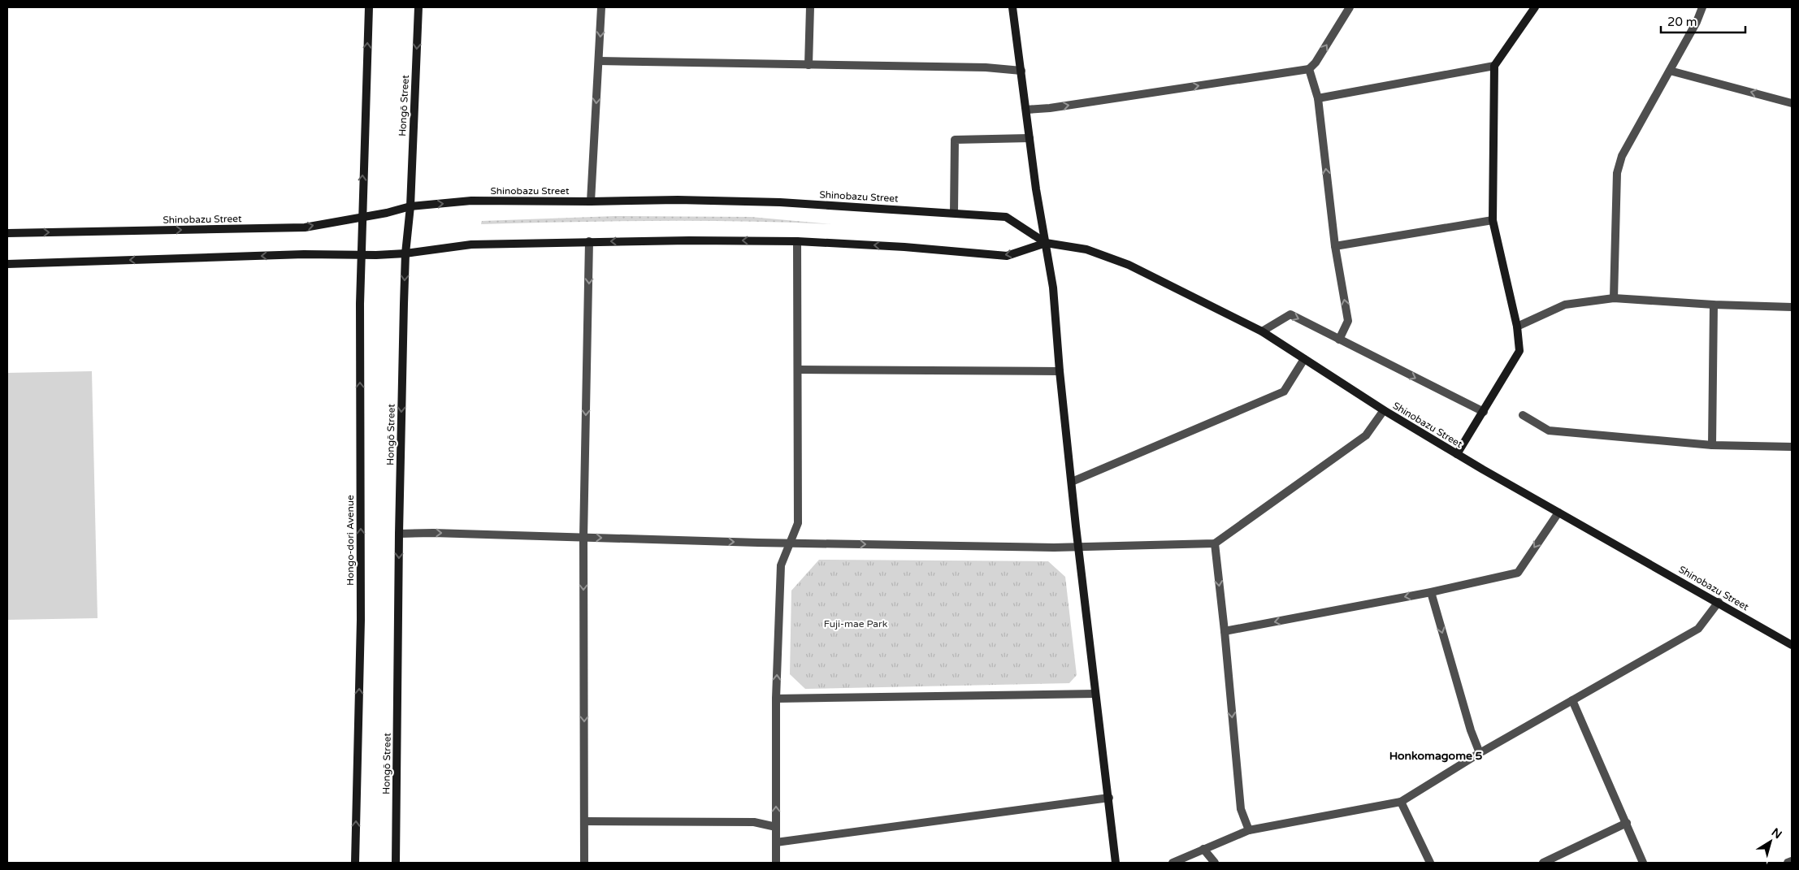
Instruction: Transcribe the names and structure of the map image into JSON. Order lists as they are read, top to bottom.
{
  "streets": {
    "main road": ["Hongō Street", "Shinobazu Street", "Hongo-dori Avenue"]
  },
  "crossings": [
    ["Hongō Street", "Shinobazu Street"],
    ["Shinobazu Street", "Hongo-dori Avenue"]
  ],
  "one_way": ["Hongō Street", "Hongo-dori Avenue"],
  "districts": ["Honkomagome 5"],
  "parks": ["Fuji-mae Park"],
  "scale_bar": "20 m",
  "north": "top right"
}
